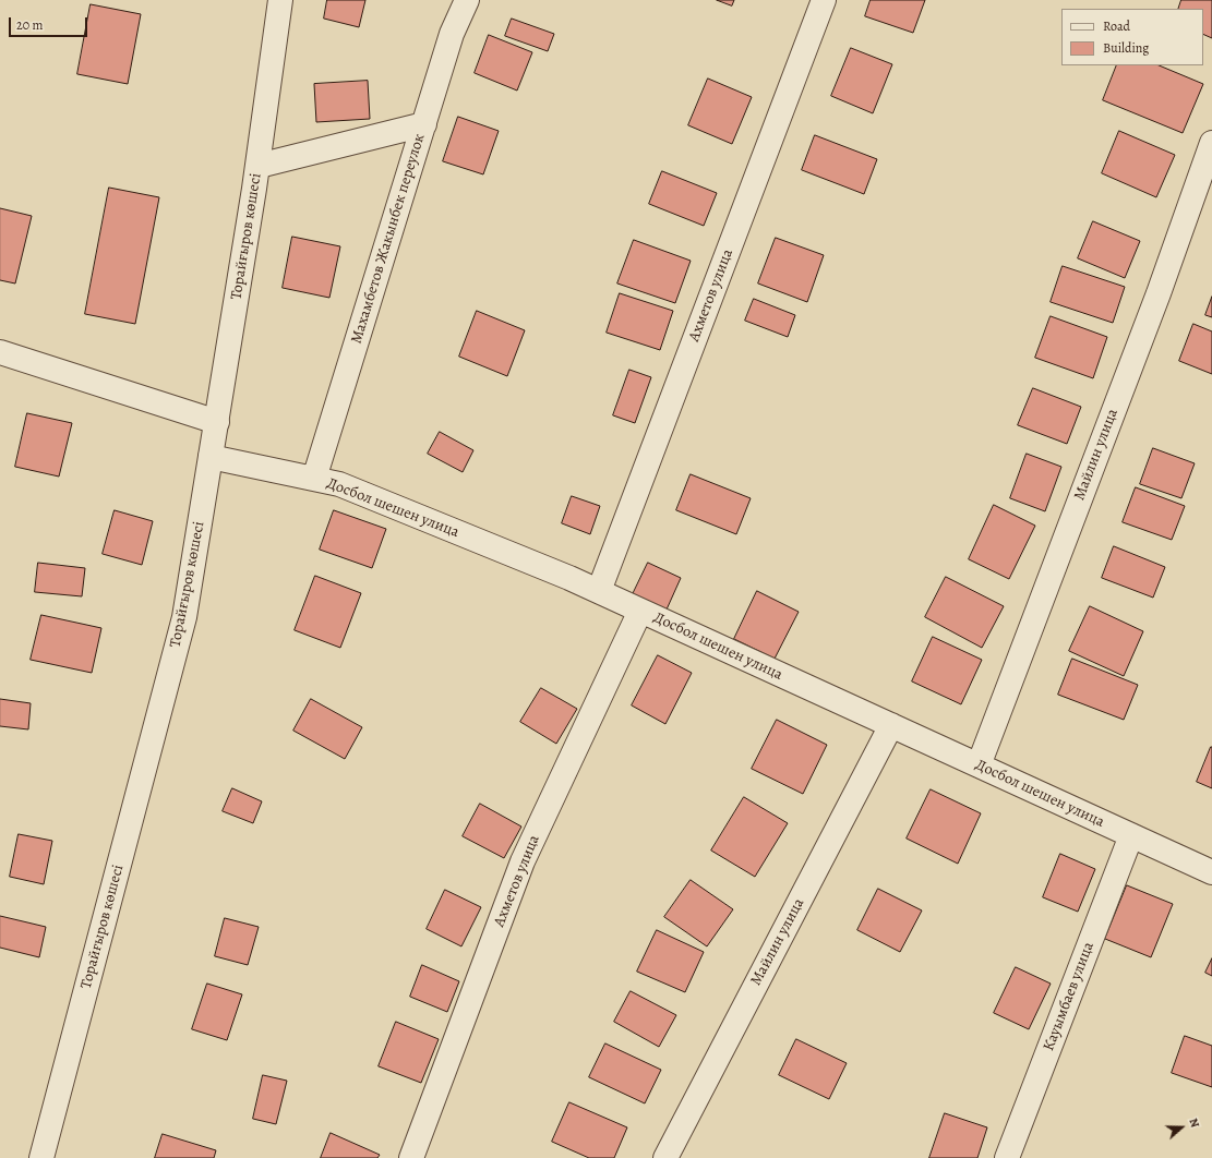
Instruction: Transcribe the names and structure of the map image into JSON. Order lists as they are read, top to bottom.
{
  "streets": {
    "street": [
      "Торайғыров көшесі",
      "Махамбетов Жакынбек переулок",
      "Ахметов улица",
      "Майлин улица",
      "Досбол шешен улица",
      "Кауымбаев улица"
    ]
  },
  "crossings": [
    ["Торайғыров көшесі", "Досбол шешен улица"],
    ["Махамбетов Жакынбек переулок", "Досбол шешен улица"],
    ["Ахметов улица", "Досбол шешен улица"],
    ["Майлин улица", "Досбол шешен улица"],
    ["Досбол шешен улица", "Кауымбаев улица"]
  ],
  "legend": ["Road", "Building"],
  "scale_bar": "20 m",
  "north": "right"
}
